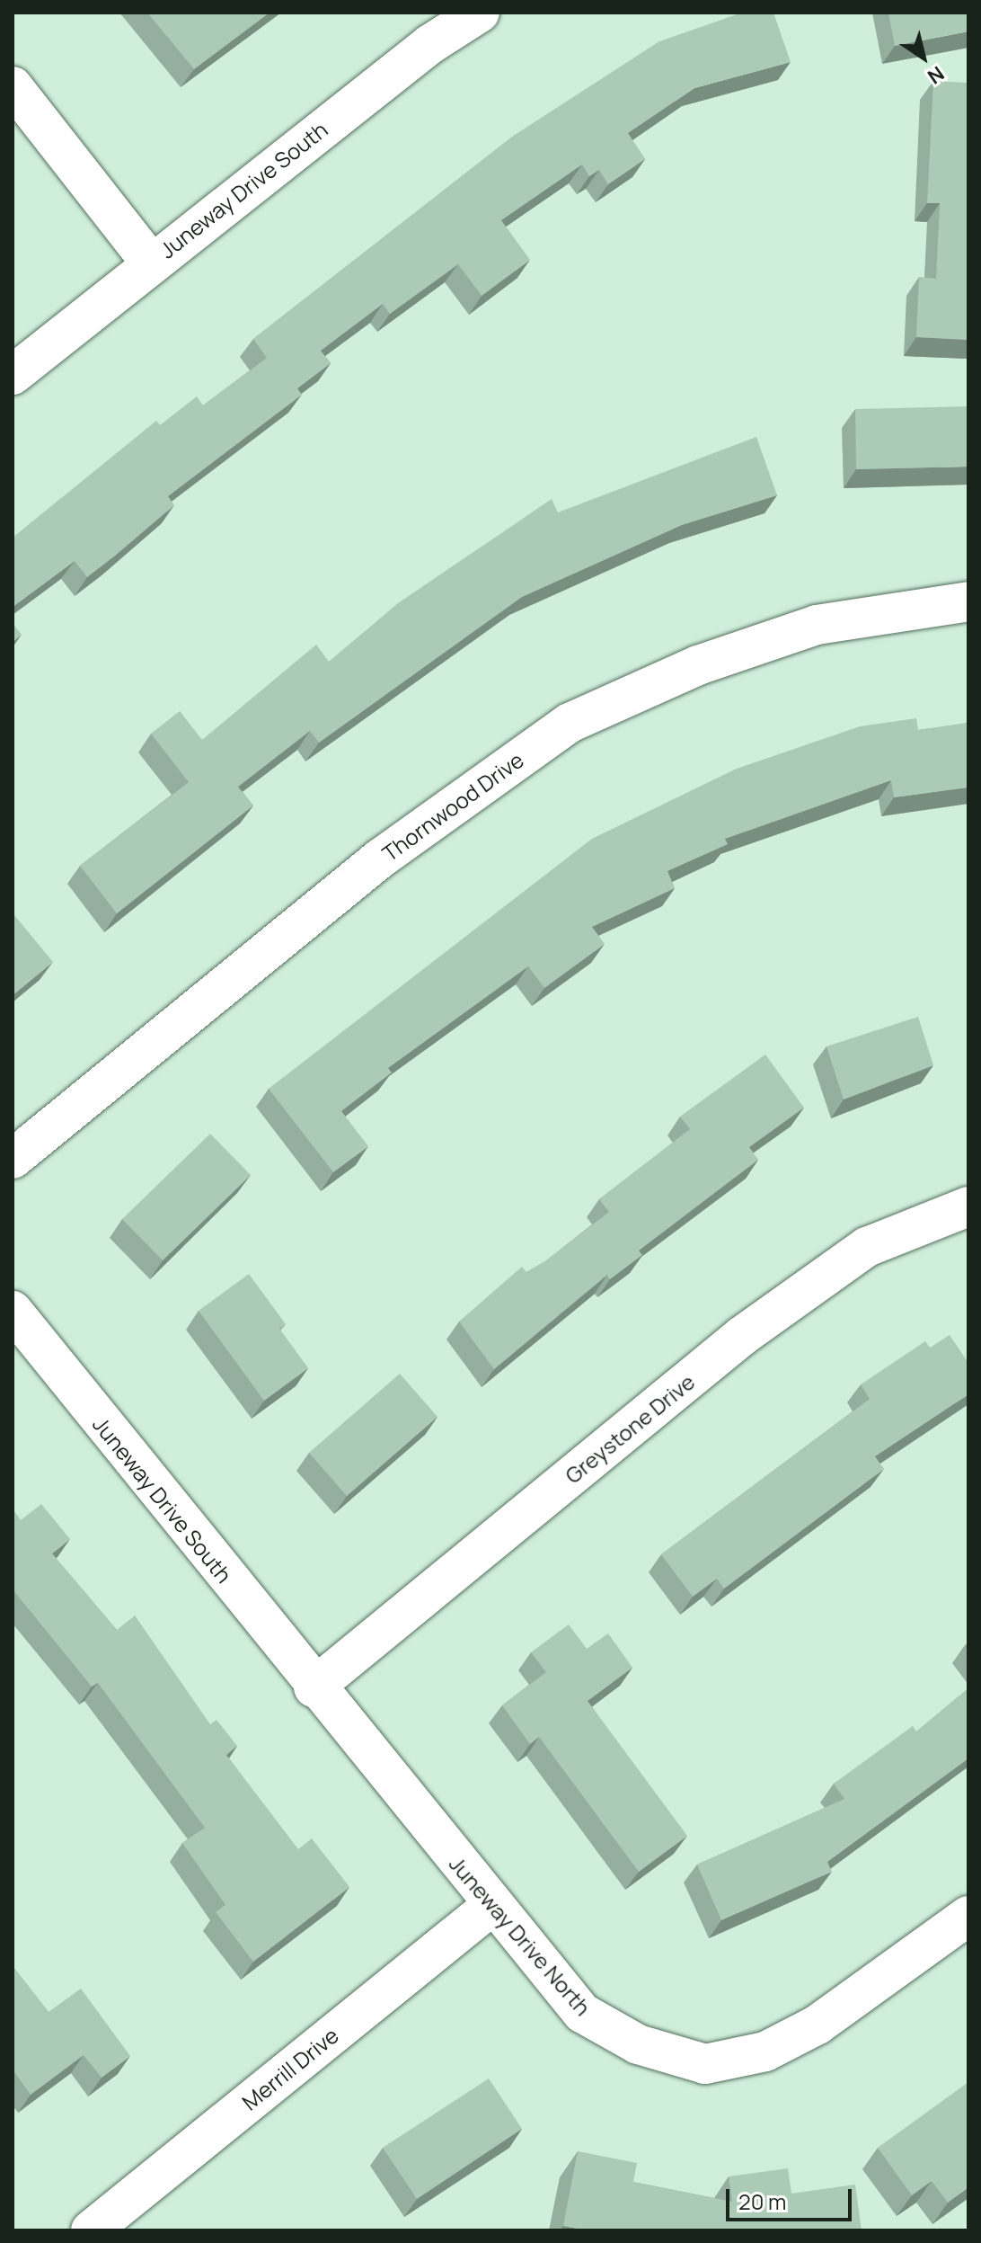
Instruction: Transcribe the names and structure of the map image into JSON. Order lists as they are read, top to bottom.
{
  "streets": {
    "street": [
      "Juneway Drive South",
      "Thornwood Drive",
      "Greystone Drive",
      "Juneway Drive North",
      "Merrill Drive"
    ]
  },
  "crossings": [
    ["Juneway Drive South", "Greystone Drive"],
    ["Juneway Drive South", "Juneway Drive North"],
    ["Greystone Drive", "Juneway Drive North"],
    ["Juneway Drive North", "Merrill Drive"]
  ],
  "scale_bar": "20 m",
  "north": "bottom right"
}
